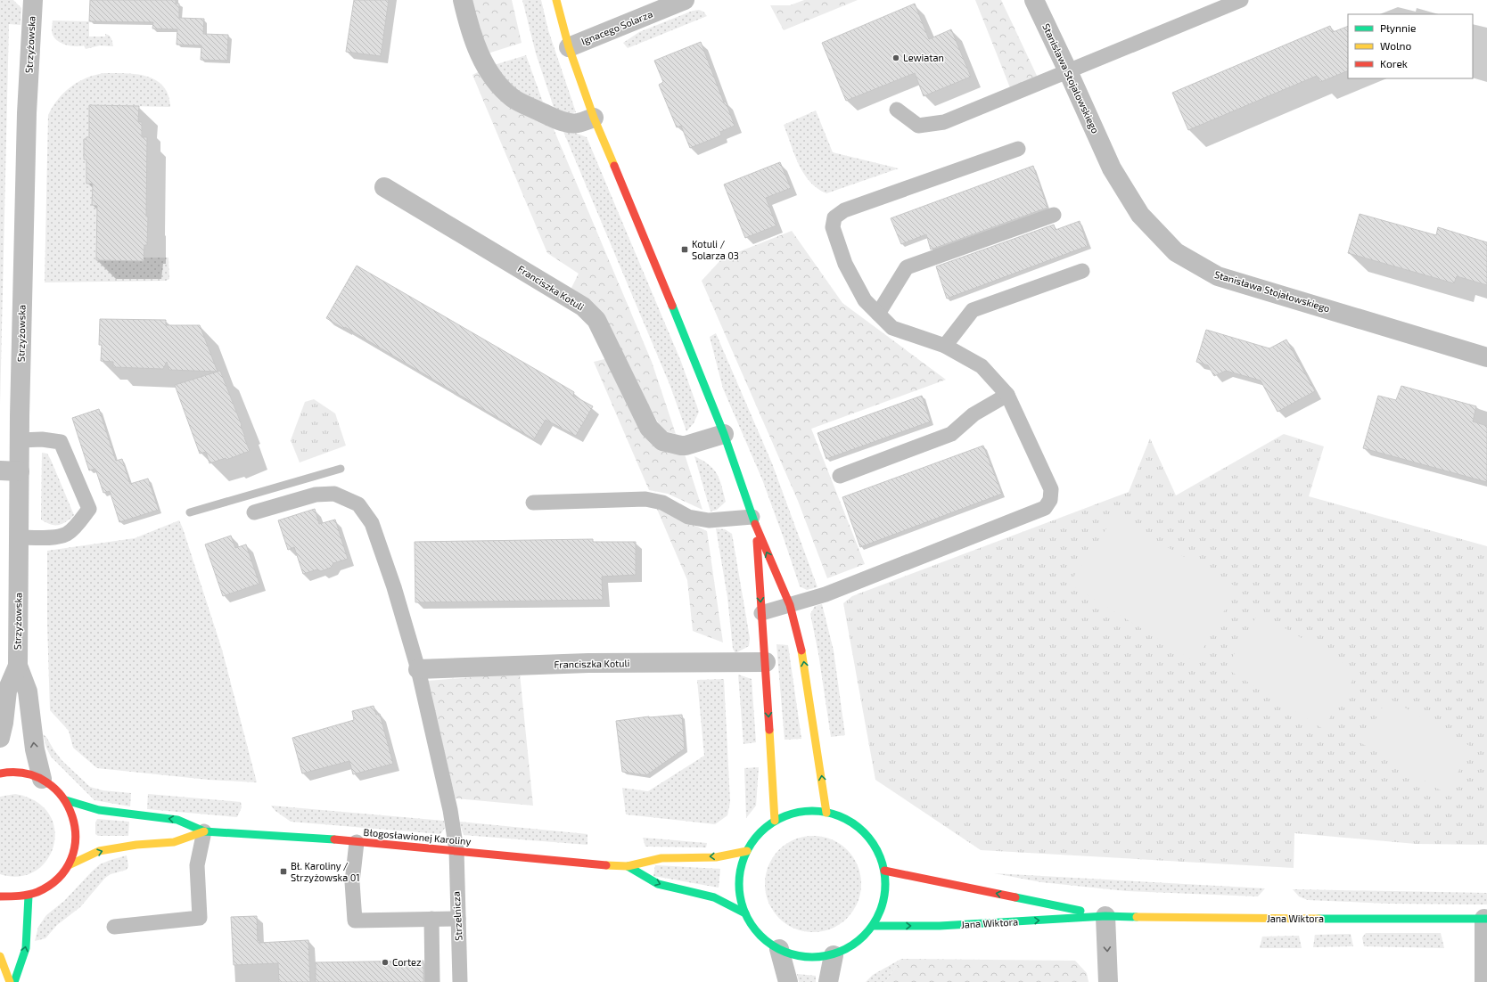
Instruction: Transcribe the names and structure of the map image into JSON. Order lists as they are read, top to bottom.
{
  "streets": {
    "street": [
      "Ignacego Solarza",
      "Strzyżowska",
      "Stanisława Stojałowskiego",
      "Franciszka Kotuli",
      "Błogosławionej Karoliny",
      "Jana Wiktora"
    ],
    "lane": ["Strzelnicza"]
  },
  "crossings": [
    ["Franciszka Kotuli", "Strzelnicza"],
    ["Błogosławionej Karoliny", "Strzelnicza"]
  ],
  "places": {
    "other": ["Lewiatan", "Cortez"],
    "transit": ["Kotuli / Solarza 03", "Bł. Karoliny / Strzyżowska 01"]
  },
  "legend": ["Płynnie", "Wolno", "Korek"]
}
